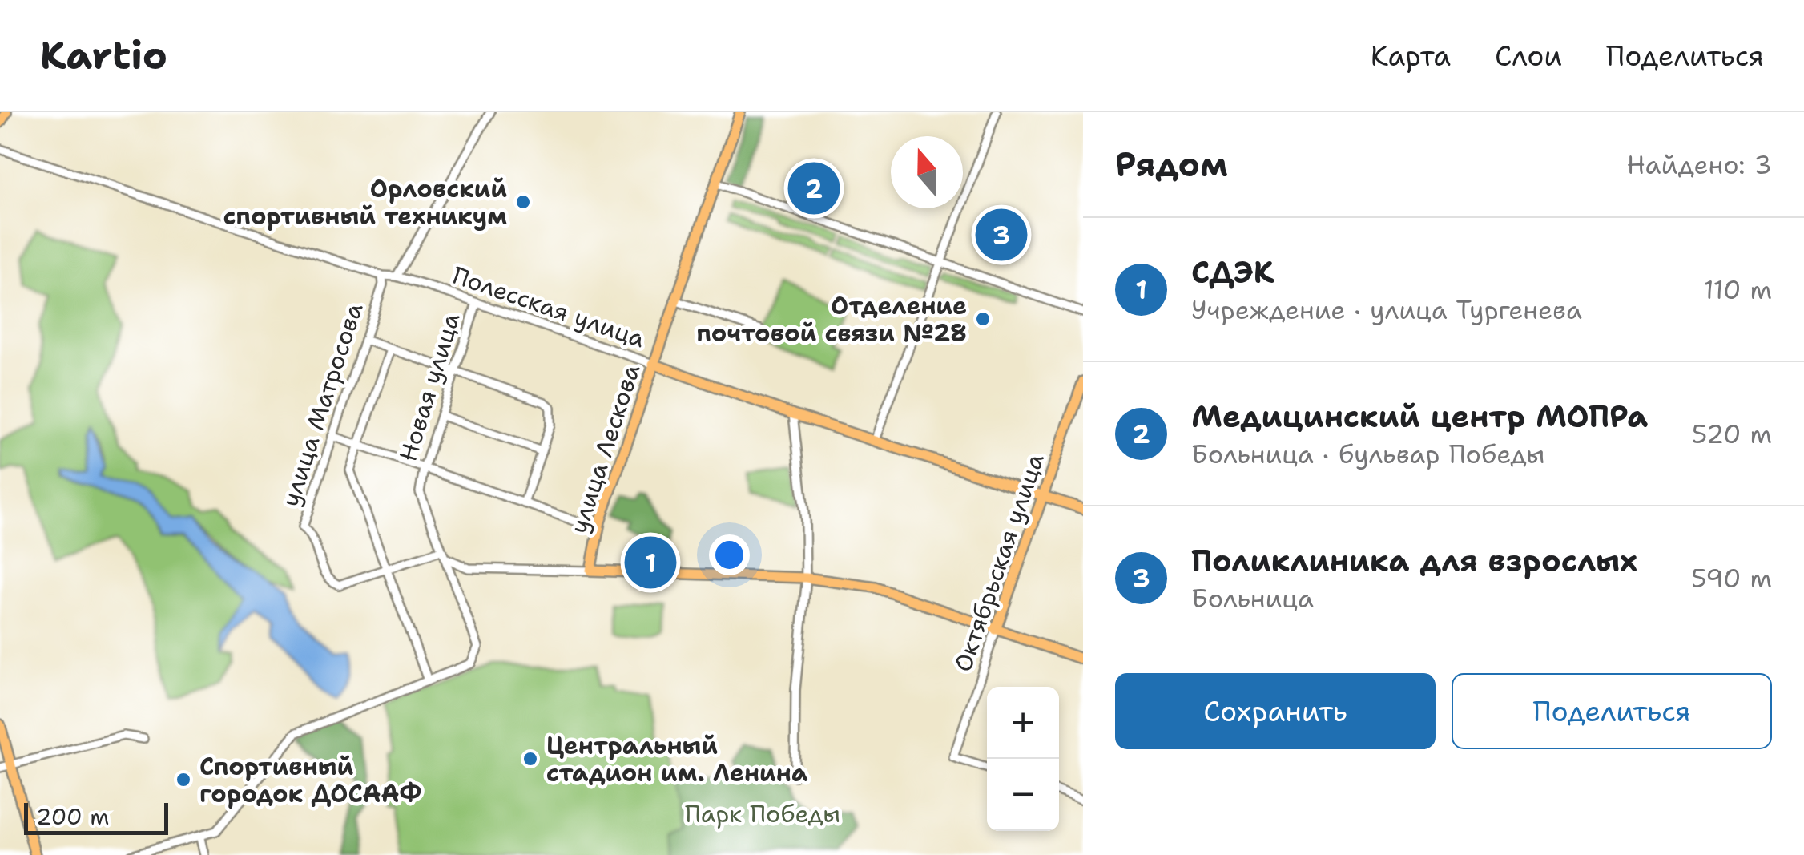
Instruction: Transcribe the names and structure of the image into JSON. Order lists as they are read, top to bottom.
{
  "streets": {
    "main road": ["Полесская улица", "улица Лескова", "Октябрьская улица"],
    "street": ["Новая улица", "улица Матросова"]
  },
  "crossings": [
    ["Полесская улица", "Новая улица"],
    ["Полесская улица", "улица Матросова"],
    ["Полесская улица", "улица Лескова"],
    ["Полесская улица", "Октябрьская улица"]
  ],
  "parks": ["Парк Победы"],
  "places": [
    "Орловский спортивный техникум",
    "Отделение почтовой связи №28",
    "Центральный стадион им. Ленина",
    "Спортивный городок ДОСААФ"
  ],
  "scale_bar": "200 m",
  "north": "top",
  "page": {
    "header": "Kartio",
    "nav": ["Карта", "Слои", "Поделиться"],
    "heading": ["Рядом", "Найдено: 3"],
    "pins": ["2", "3", "1"],
    "list": [
      {
        "mark": "1",
        "name": "СДЭК",
        "note": "Учреждение · улица Тургенева",
        "value": "110 m"
      },
      {
        "mark": "2",
        "name": "Медицинский центр МОПРа",
        "note": "Больница · бульвар Победы",
        "value": "520 m"
      },
      {
        "mark": "3",
        "name": "Поликлиника для взрослых",
        "note": "Больница",
        "value": "590 m"
      }
    ],
    "buttons": ["Сохранить", "Поделиться"],
    "map_buttons": ["+", "−"],
    "scale": "200 m"
  }
}
